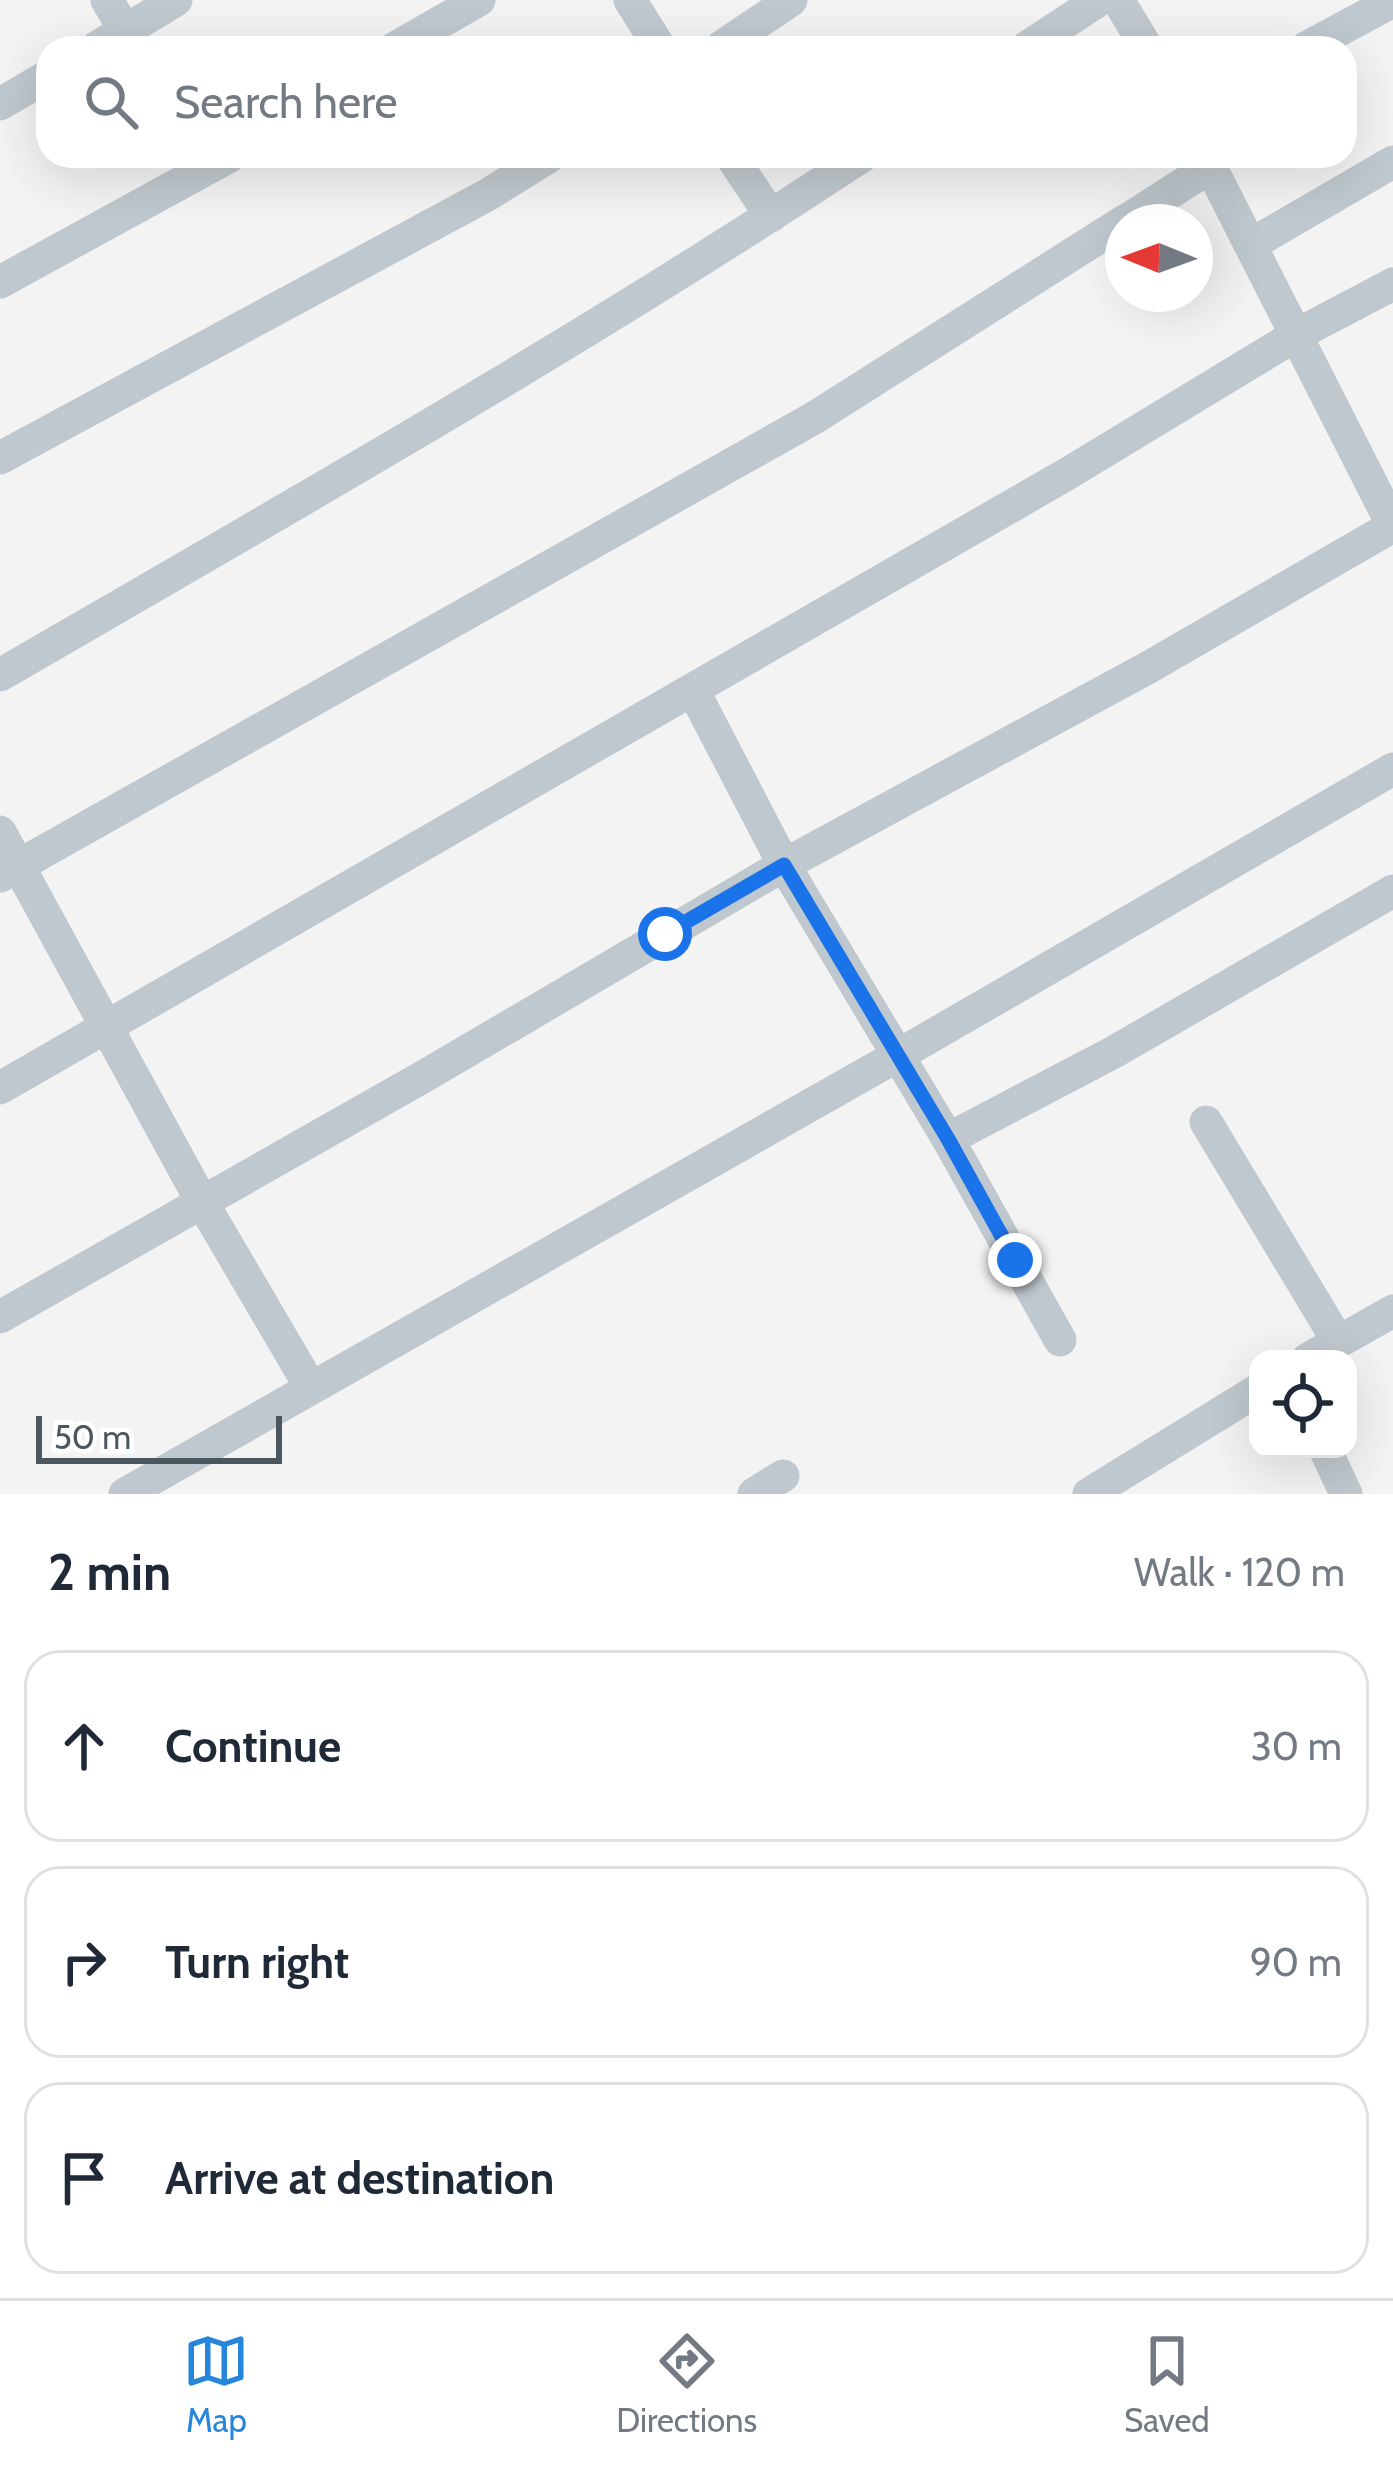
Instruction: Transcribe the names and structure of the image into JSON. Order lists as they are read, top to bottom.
{
  "scale_bar": "50 m",
  "north": "left",
  "page": {
    "search": "Search here",
    "scale": "50 m",
    "heading": ["2 min", "Walk · 120 m"],
    "list": [
      ["Continue", "30 m"],
      ["Turn right", "90 m"],
      "Arrive at destination"
    ],
    "nav": ["Map", "Directions", "Saved"]
  }
}
